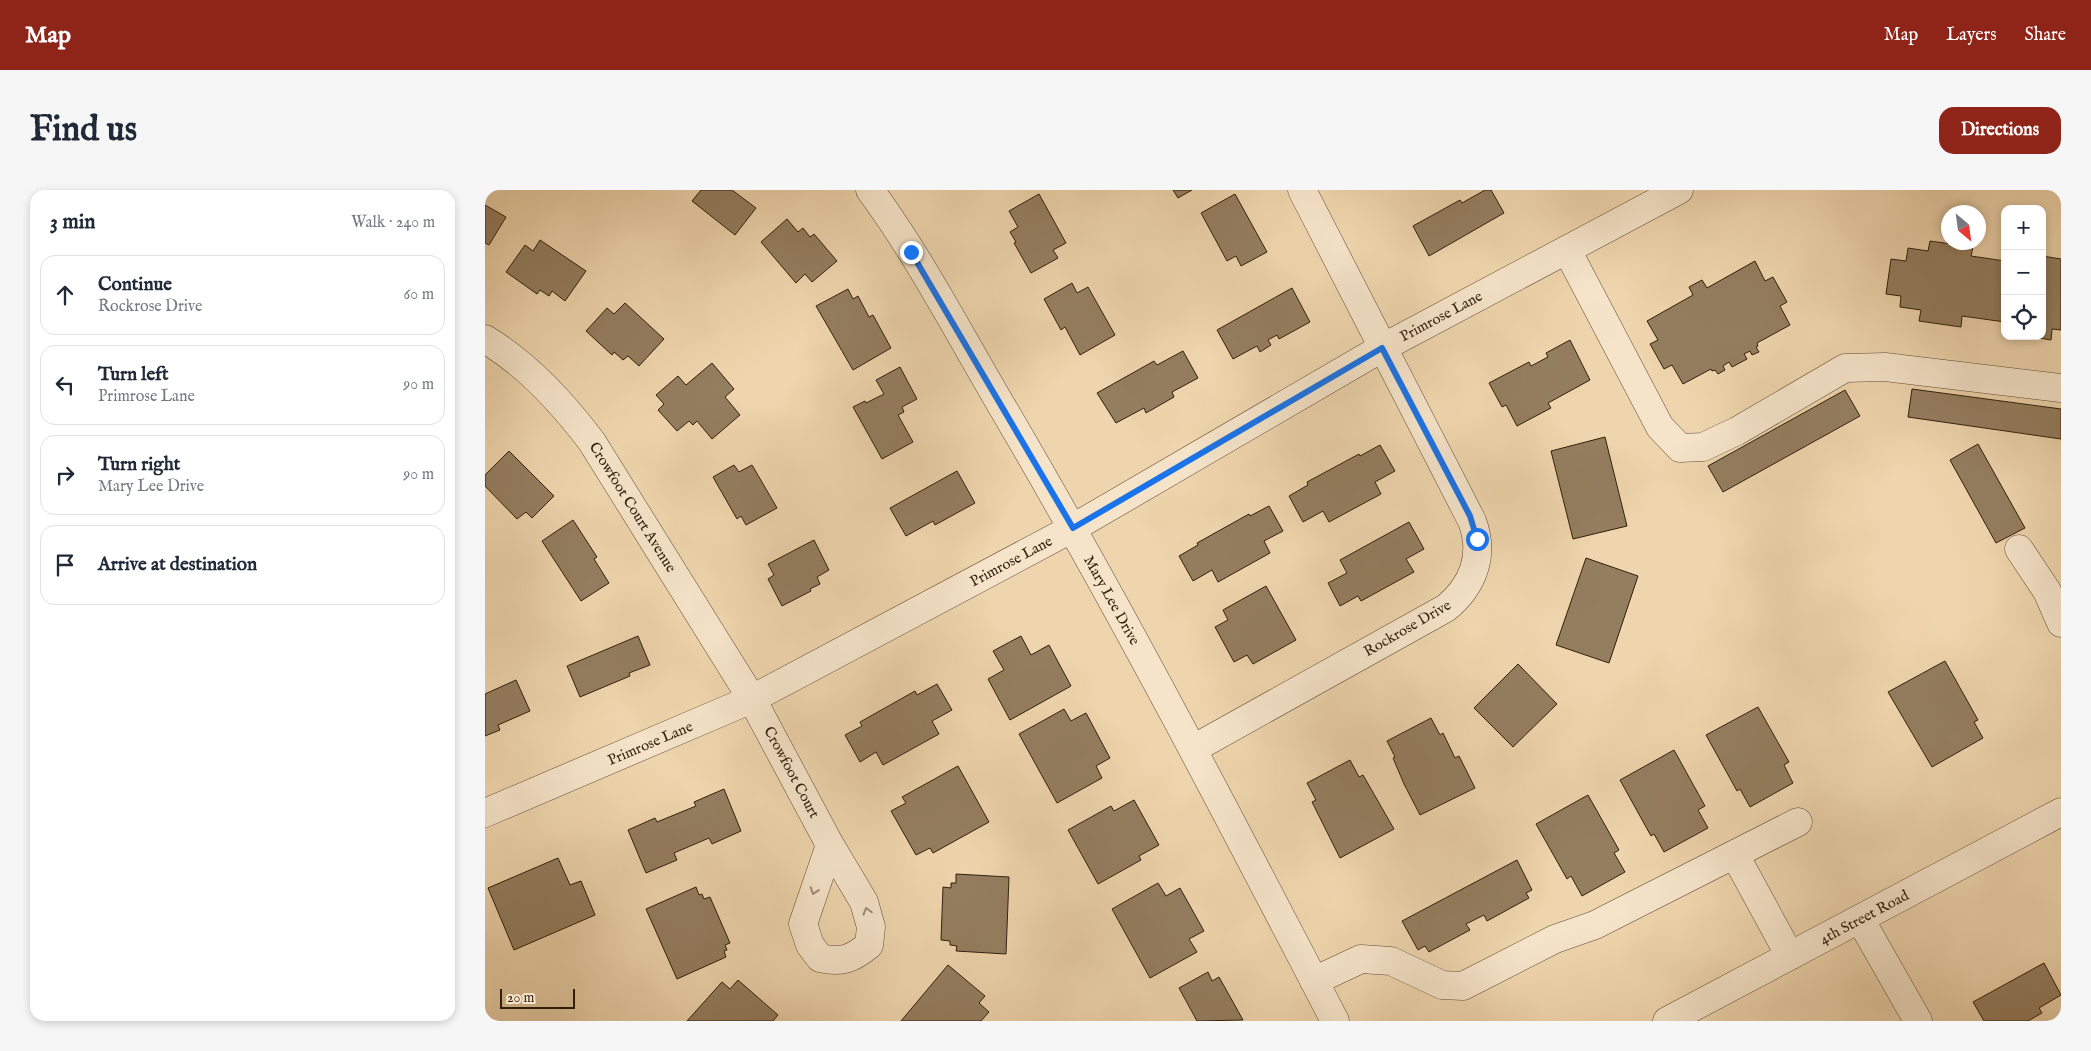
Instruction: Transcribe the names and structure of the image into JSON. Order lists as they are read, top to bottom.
{
  "streets": {
    "street": [
      "Primrose Lane",
      "Crowfoot Court Avenue",
      "Mary Lee Drive",
      "Rockrose Drive",
      "Crowfoot Court",
      "4th Street Road"
    ]
  },
  "crossings": [
    ["Primrose Lane", "Crowfoot Court Avenue"],
    ["Primrose Lane", "Mary Lee Drive"],
    ["Primrose Lane", "Rockrose Drive"],
    ["Primrose Lane", "Crowfoot Court"],
    ["Crowfoot Court Avenue", "Crowfoot Court"],
    ["Mary Lee Drive", "Rockrose Drive"]
  ],
  "scale_bar": "20 m",
  "north": "bottom right",
  "page": {
    "header": "Map",
    "nav": ["Map", "Layers", "Share"],
    "buttons": "Directions",
    "title": "Find us",
    "heading": ["3 min", "Walk · 240 m"],
    "map_buttons": ["+", "−"],
    "list": [
      ["Continue", "Rockrose Drive", "60 m"],
      ["Turn left", "Primrose Lane", "90 m"],
      ["Turn right", "Mary Lee Drive", "90 m"],
      "Arrive at destination"
    ],
    "scale": "20 m"
  }
}
